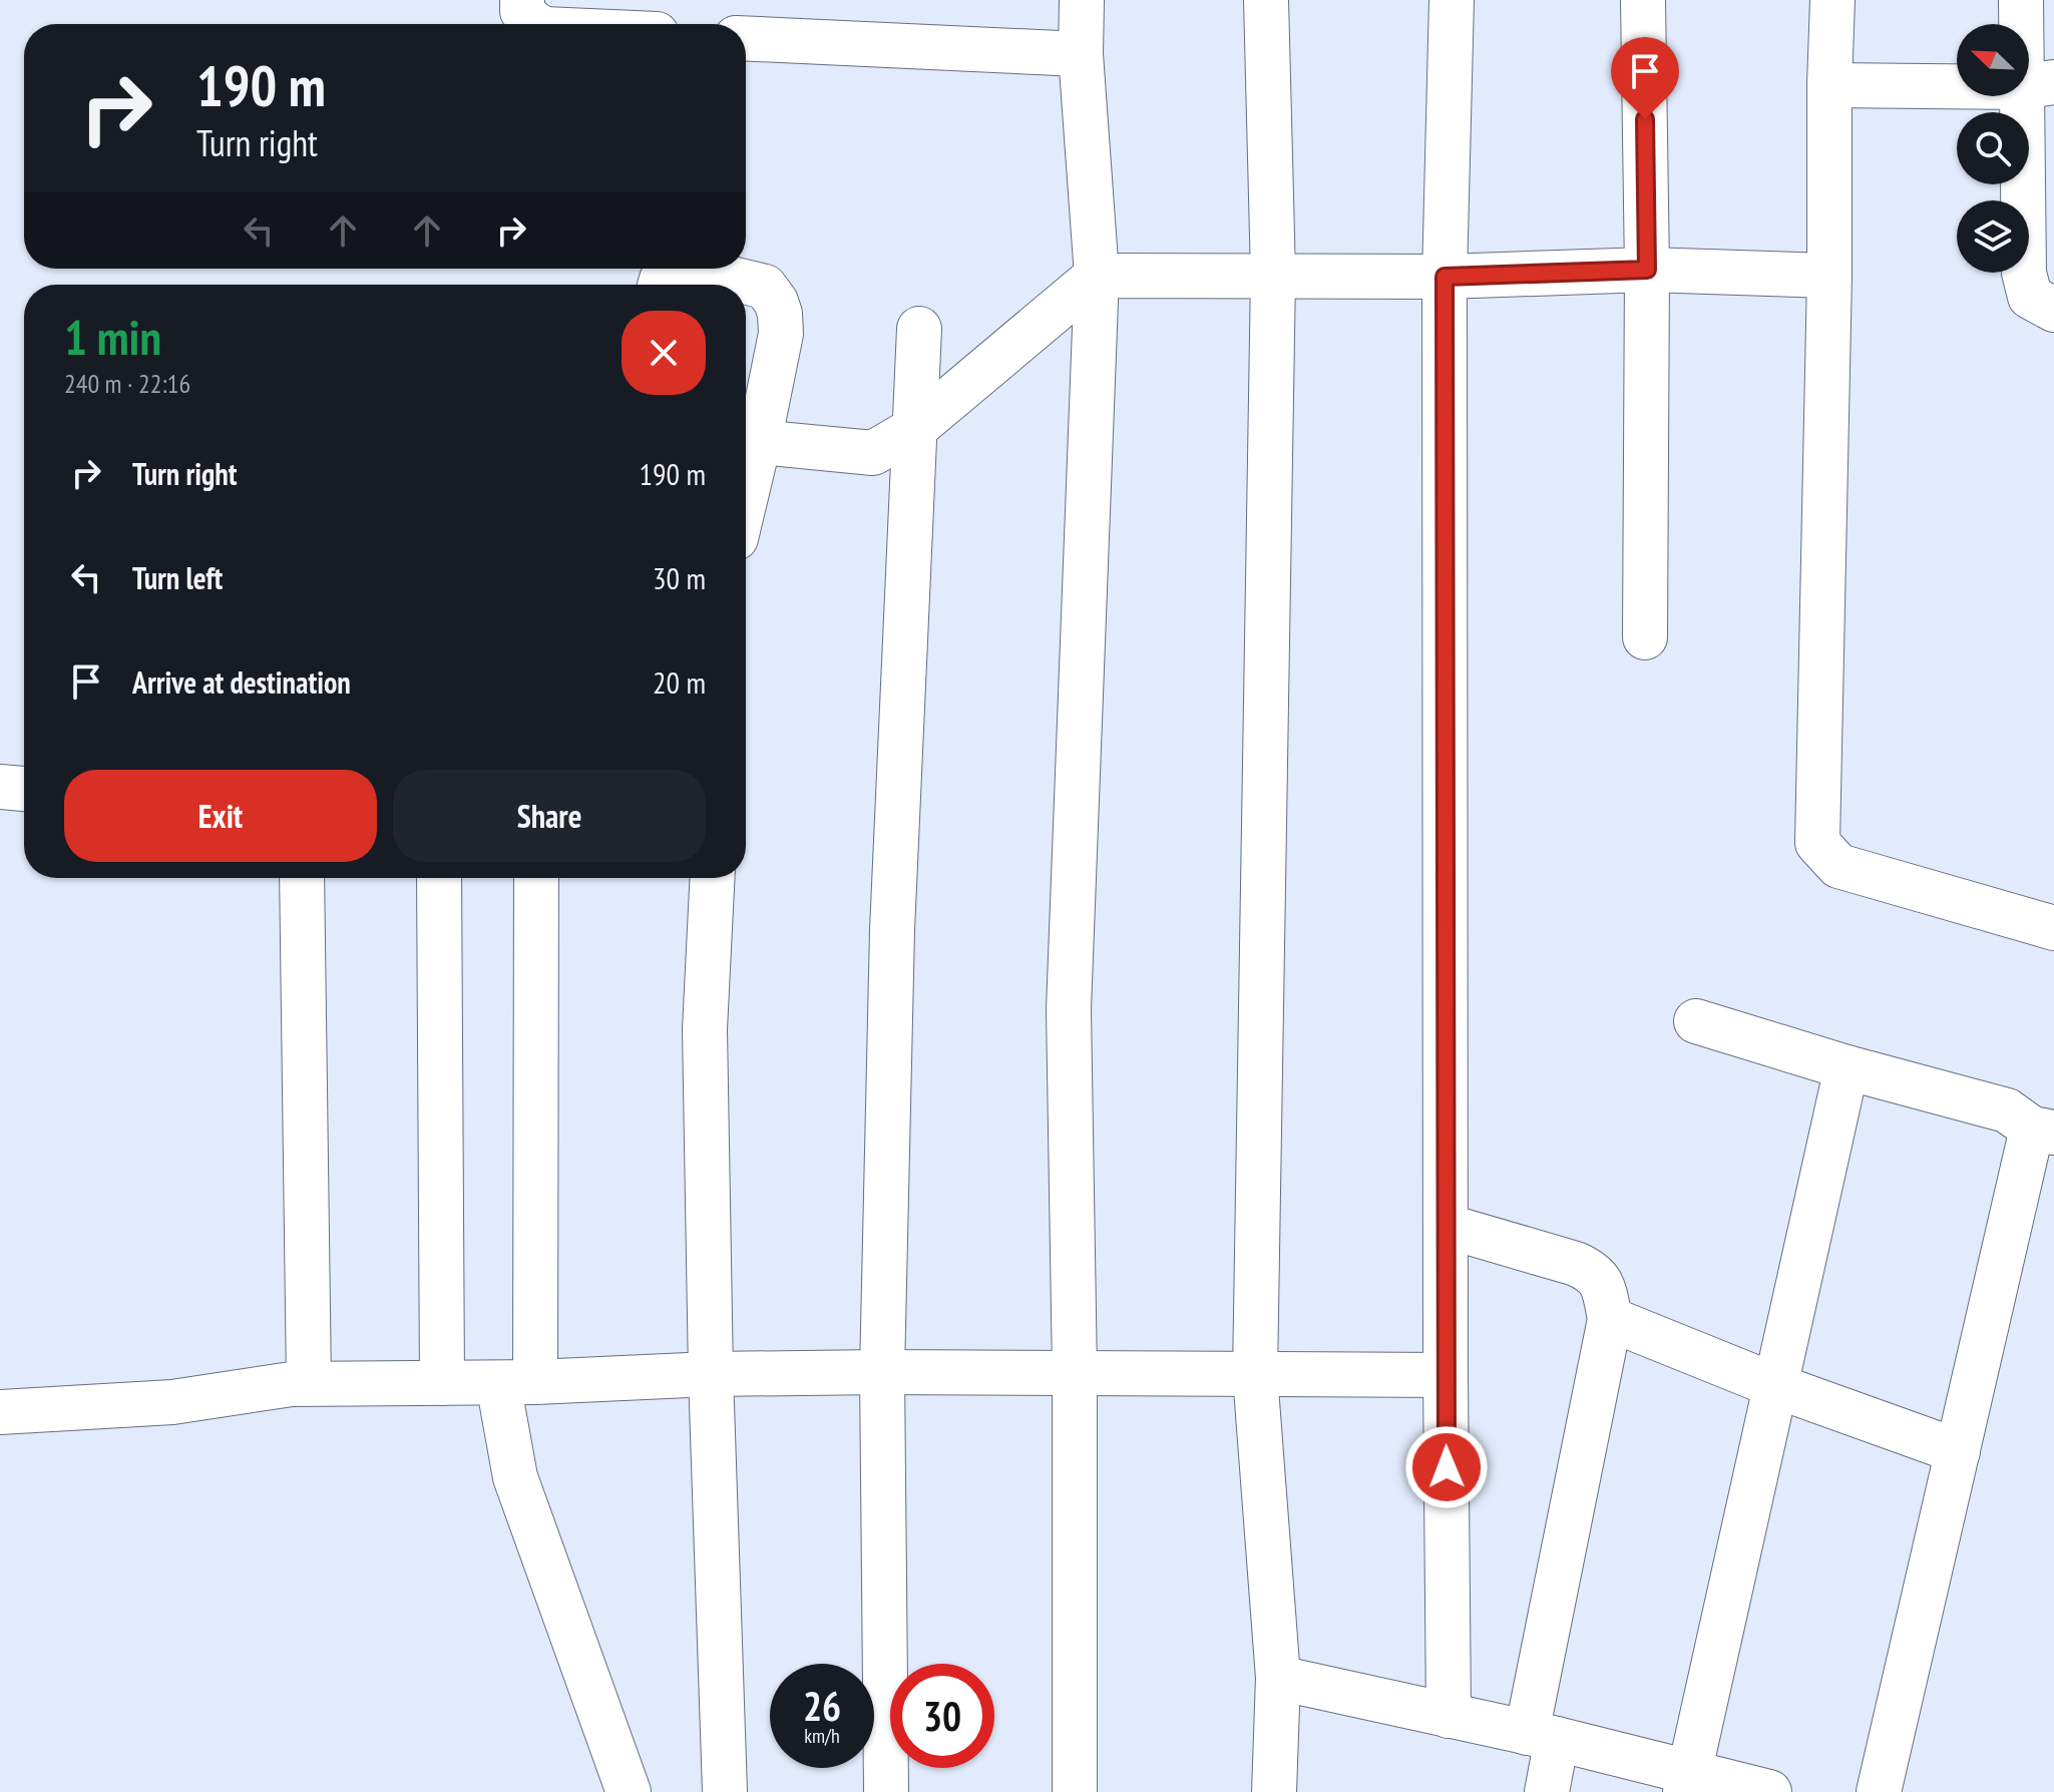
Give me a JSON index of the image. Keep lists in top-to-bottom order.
{
  "north": "top left",
  "page": {
    "turn": ["190 m", "Turn right"],
    "heading": ["1 min", "240 m · 22:16"],
    "list": [
      {
        "name": "Turn right",
        "value": "190 m"
      },
      {
        "name": "Turn left",
        "value": "30 m"
      },
      {
        "name": "Arrive at destination",
        "value": "20 m"
      }
    ],
    "buttons": ["Exit", "Share"],
    "speed": "26 km/h",
    "limit": "30"
  }
}
